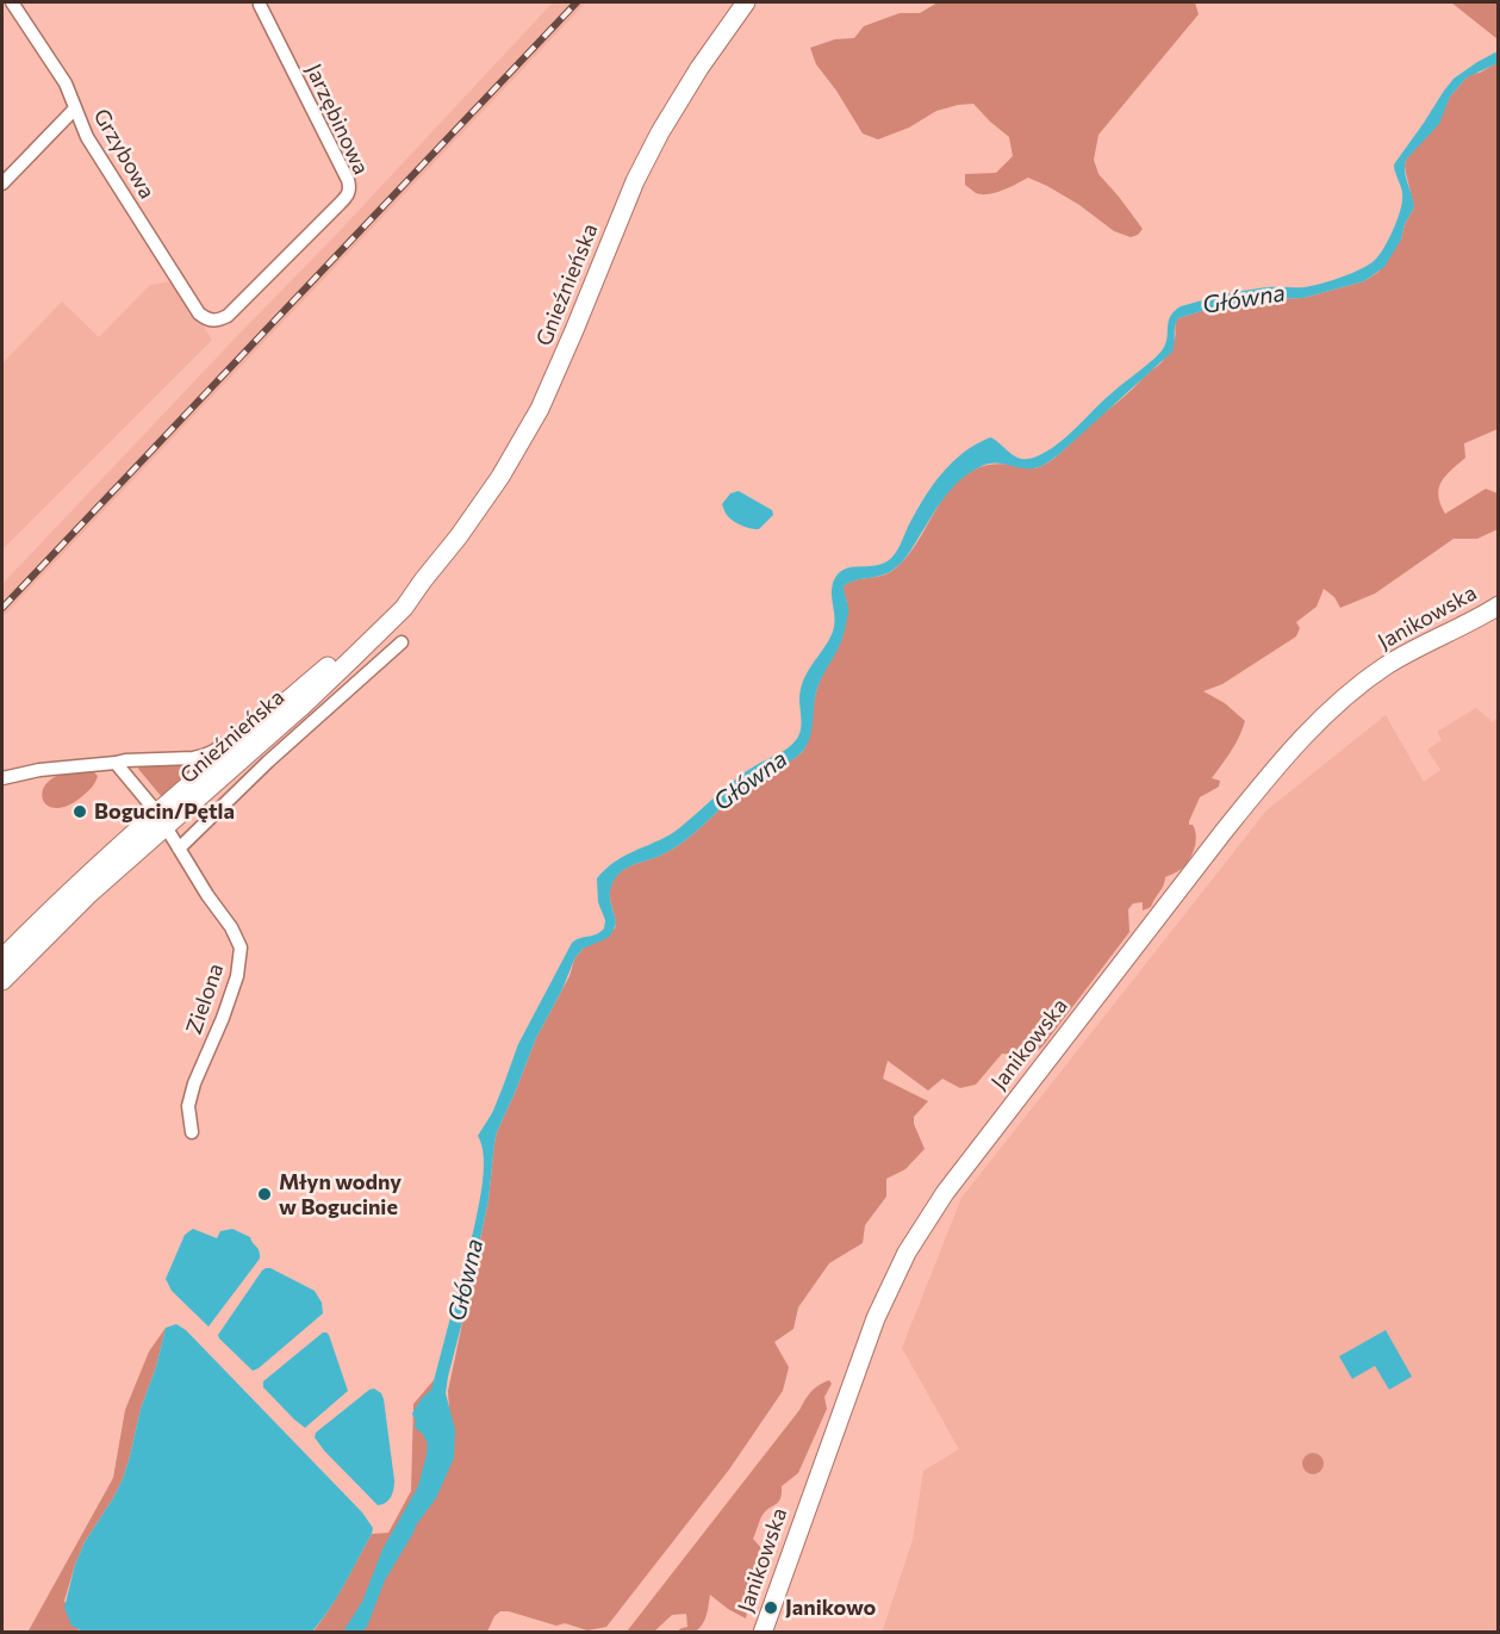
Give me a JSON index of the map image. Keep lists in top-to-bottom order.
{
  "streets": {
    "main road": ["Gnieźnieńska", "Janikowska"],
    "street": ["Jarzębinowa", "Grzybowa", "Zielona"]
  },
  "crossings": [
    ["Jarzębinowa", "Grzybowa"],
    ["Gnieźnieńska", "Zielona"]
  ],
  "water": ["Główna"],
  "places": ["Bogucin/Pętla", "Młyn wodny w Bogucinie", "Janikowo"]
}
